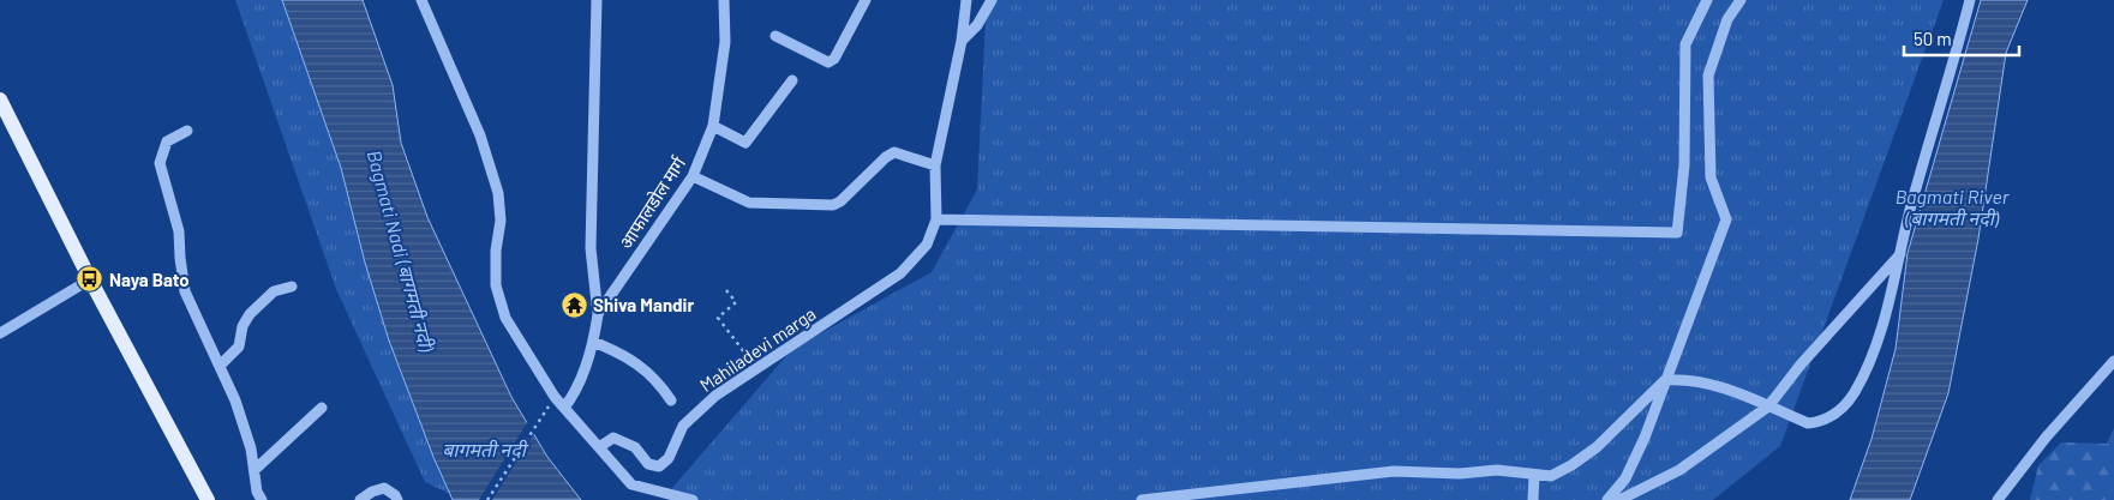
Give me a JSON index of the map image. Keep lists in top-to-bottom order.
{
  "streets": {
    "street": ["आफालडोल मार्ग", "Mahiladevi marga"]
  },
  "water": ["Bagmati River (बागमती नदी)", "Bagmati Nadi (बागमती नदी)", "बागमती नदी"],
  "places": {
    "bus stop": ["Naya Bato"],
    "temple": ["Shiva Mandir"]
  },
  "scale_bar": "50 m"
}
